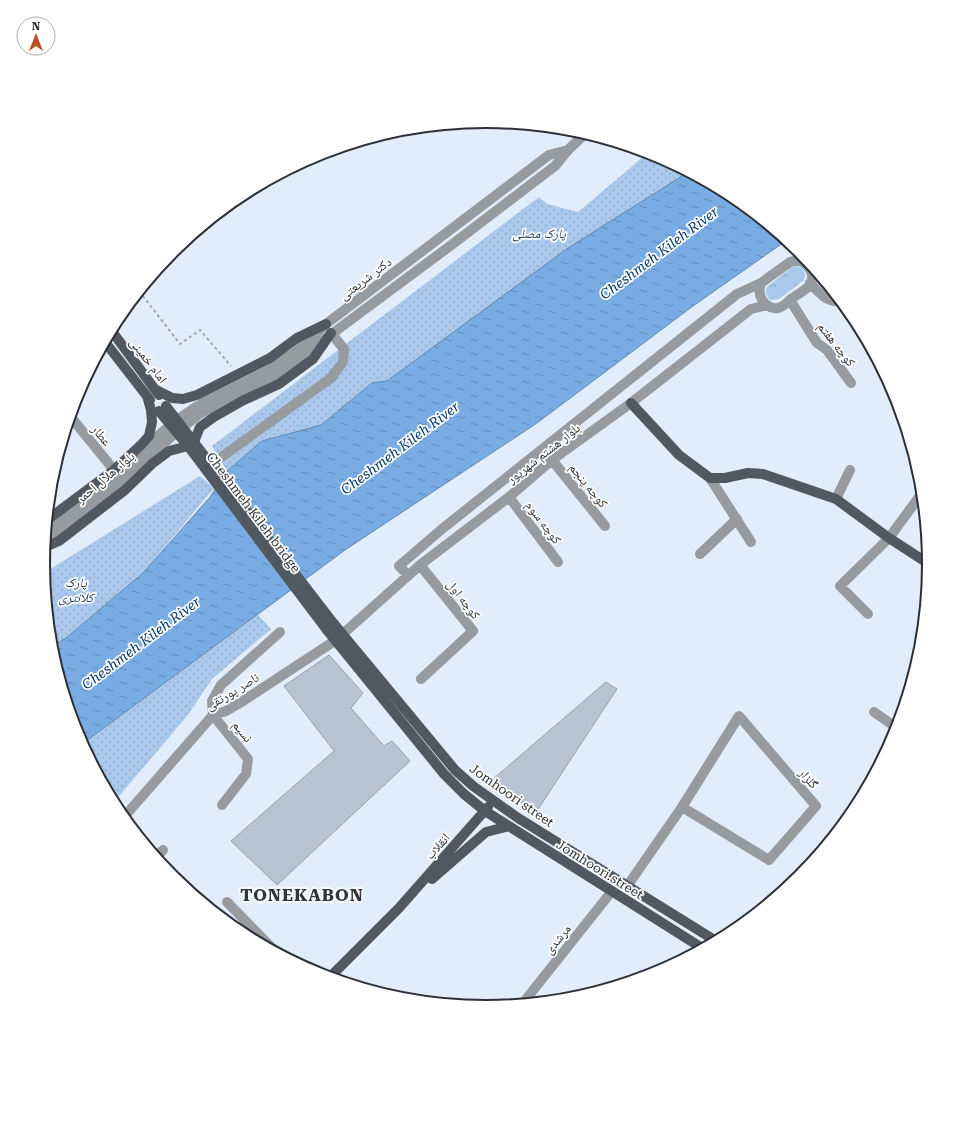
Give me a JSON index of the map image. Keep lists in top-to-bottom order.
{
  "streets": {
    "main road": [
      "امام خمینی",
      "Cheshmeh Kileh bridge",
      "Jomhoori street",
      "انقلاب",
      "Jomhoori.street"
    ],
    "street": [
      "دکتر شریعتی",
      "کوچه هفتم",
      "عطار",
      "بلوار هشتم شهریور",
      "بلوار هلال احمر",
      "کوچه پنجم",
      "کوچه سوم",
      "کوچه اول",
      "ناصر پورتقی",
      "نسیم",
      "گلزار",
      "مرشدی"
    ]
  },
  "crossings": [
    ["دکتر شریعتی", "بلوار هلال احمر"],
    ["کوچه هفتم", "بلوار هشتم شهریور"],
    ["امام خمینی", "Cheshmeh Kileh bridge"],
    ["بلوار هشتم شهریور", "کوچه پنجم"],
    ["بلوار هشتم شهریور", "کوچه سوم"],
    ["بلوار هشتم شهریور", "کوچه اول"],
    ["بلوار هشتم شهریور", "ناصر پورتقی"],
    ["بلوار هشتم شهریور", "Jomhoori street"],
    ["Cheshmeh Kileh bridge", "Jomhoori street"],
    ["ناصر پورتقی", "نسیم"],
    ["ناصر پورتقی", "Jomhoori street"],
    ["گلزار", "Jomhoori street"],
    ["Jomhoori street", "انقلاب"],
    ["Jomhoori street", "Jomhoori.street"],
    ["انقلاب", "Jomhoori.street"],
    ["Jomhoori.street", "مرشدی"]
  ],
  "districts": ["TONEKABON"],
  "water": ["Cheshmeh Kileh River"],
  "parks": ["پارک مصلی", "پارک کلانتری"],
  "north": "top"
}
